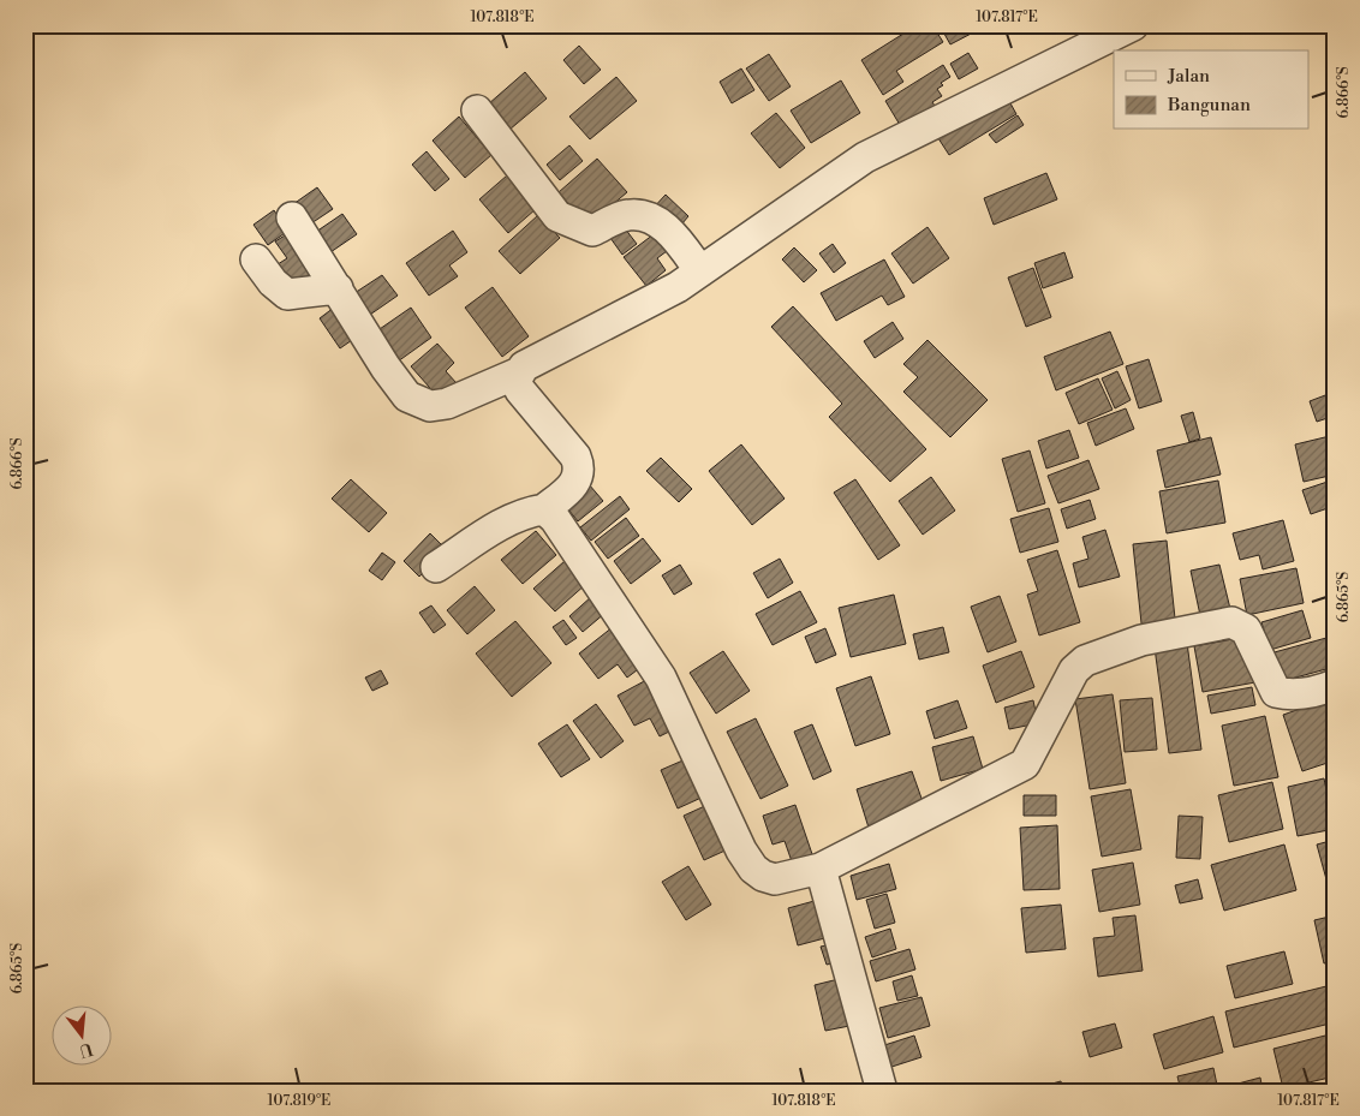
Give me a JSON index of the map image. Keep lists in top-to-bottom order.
{
  "legend": ["Jalan", "Bangunan"],
  "north": "bottom",
  "coordinates": [
    "107.818°E",
    "107.817°E",
    "6.866°S",
    "6.865°S",
    "107.819°E"
  ]
}
